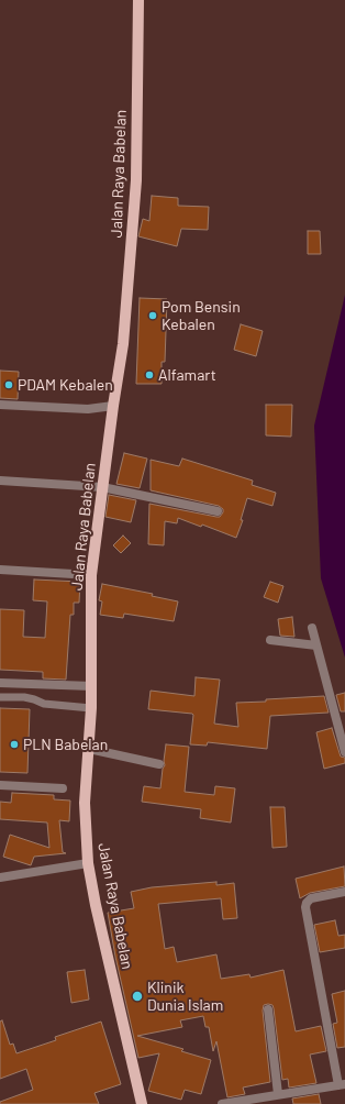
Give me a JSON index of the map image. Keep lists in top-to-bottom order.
{
  "streets": {
    "main road": ["Jalan Raya Babelan"]
  },
  "places": [
    "Pom Bensin Kebalen",
    "Alfamart",
    "PDAM Kebalen",
    "PLN Babelan",
    "Klinik Dunia Islam"
  ]
}
